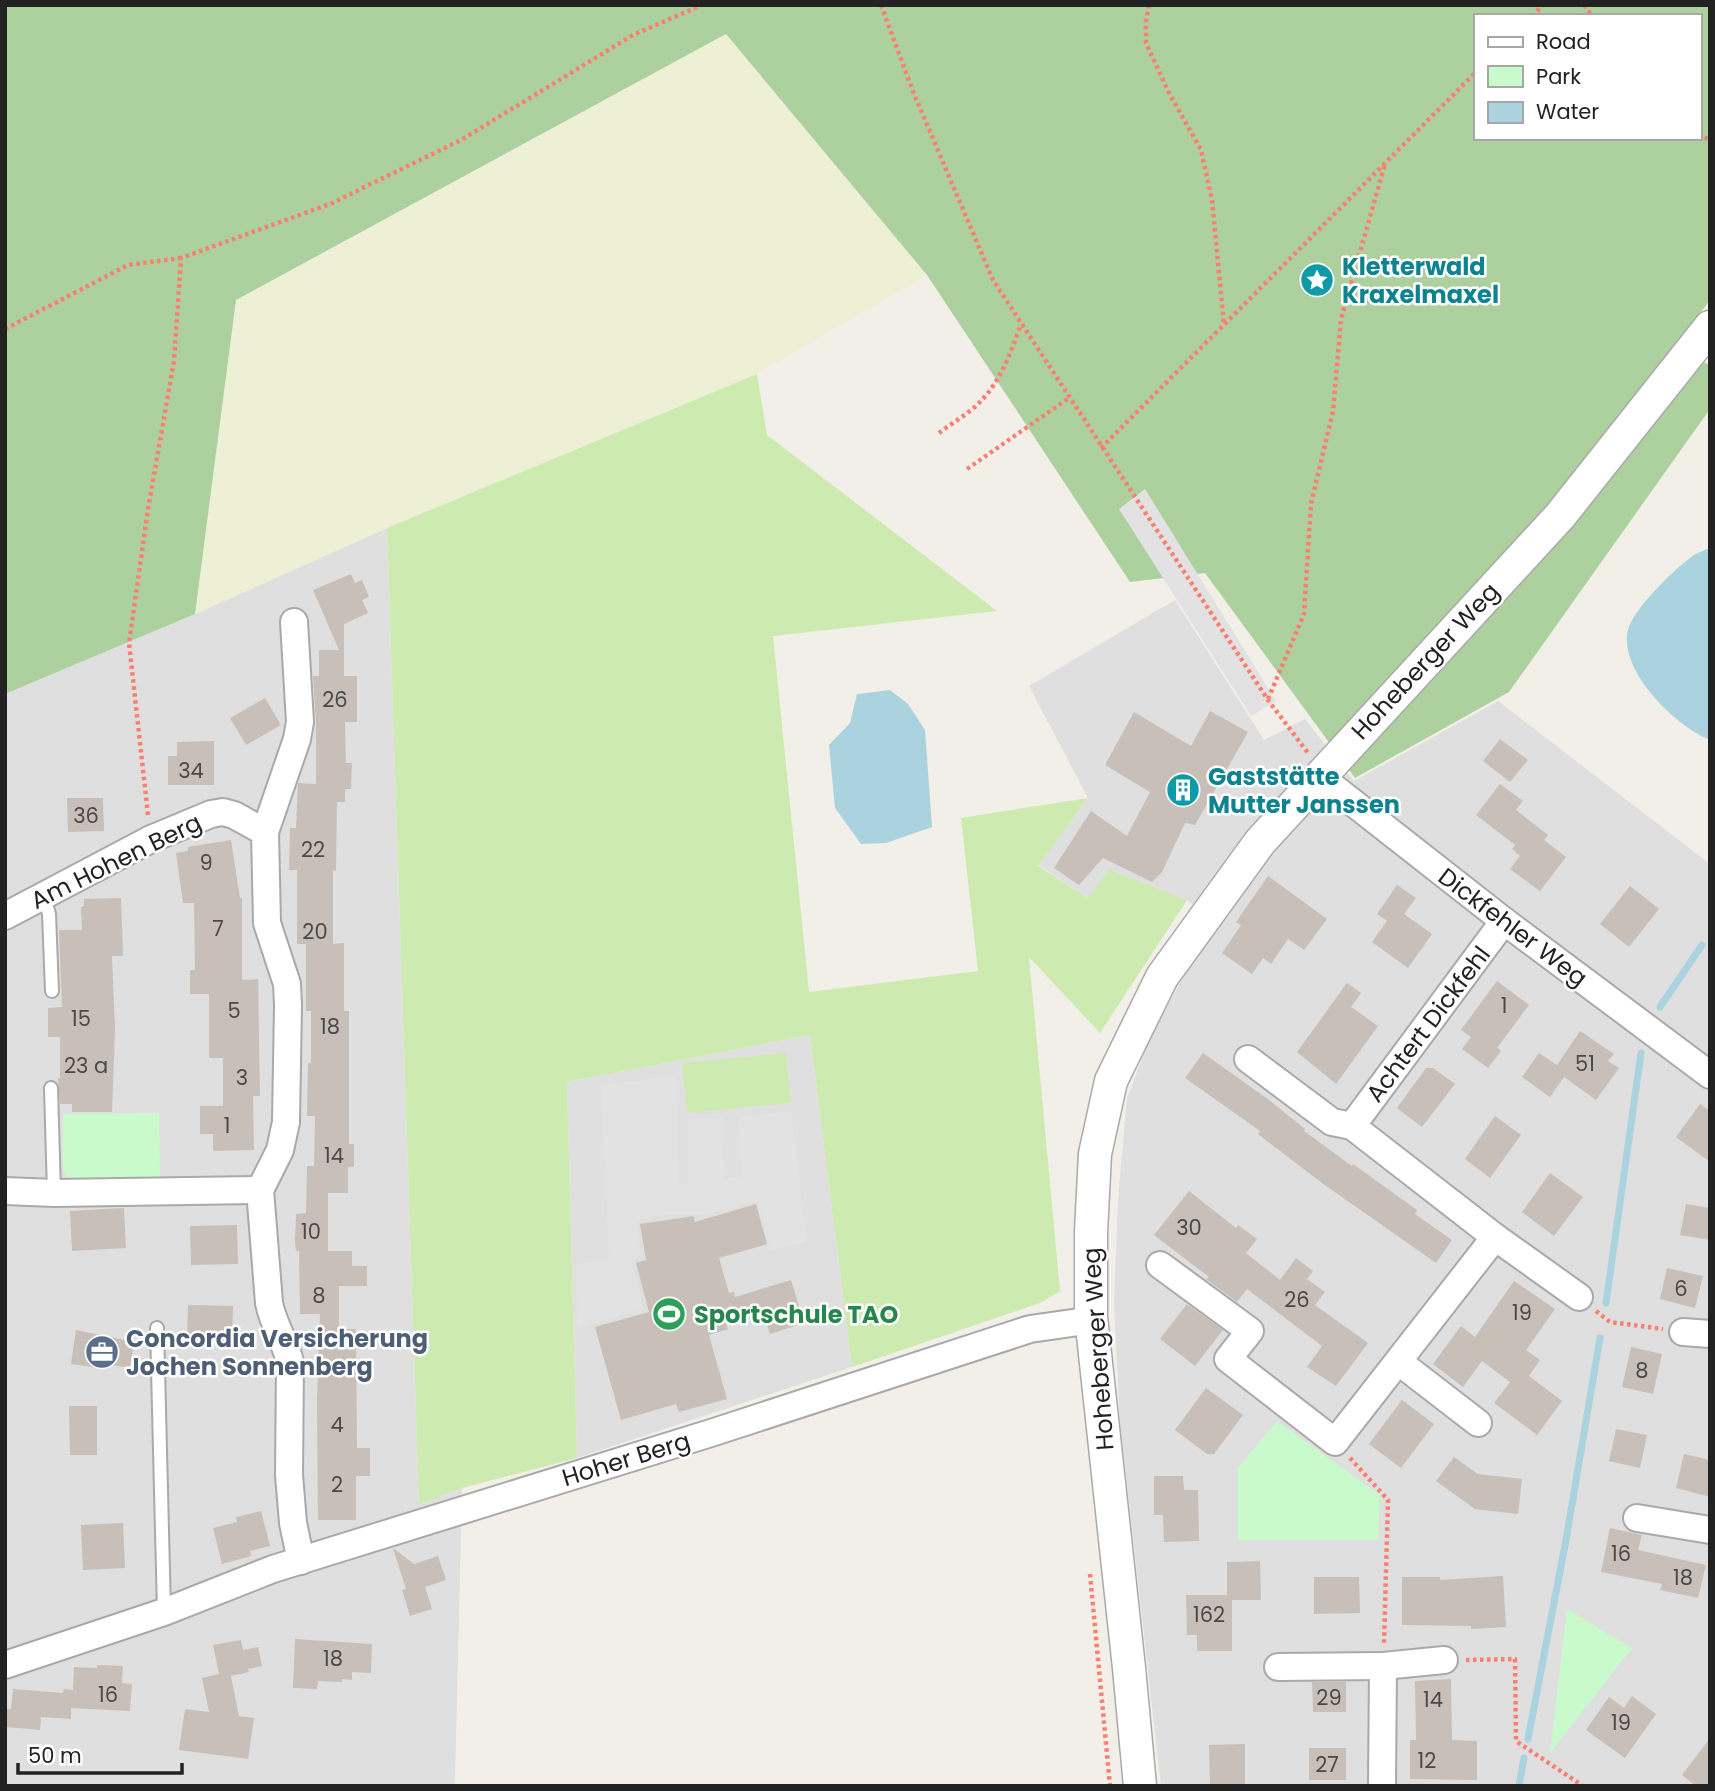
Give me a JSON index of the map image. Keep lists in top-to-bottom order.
{
  "streets": {
    "street": [
      "Hoheberger Weg",
      "Am Hohen Berg",
      "Dickfehler Weg",
      "Achtert Dickfehl",
      "Hoher Berg"
    ]
  },
  "crossings": [
    ["Hoheberger Weg", "Dickfehler Weg"],
    ["Hoheberger Weg", "Hoher Berg"],
    ["Dickfehler Weg", "Achtert Dickfehl"]
  ],
  "places": {
    "place": ["Kletterwald Kraxelmaxel"],
    "building": ["Gaststätte Mutter Janssen"],
    "sports": ["Sportschule TAO"],
    "office": ["Concordia Versicherung Jochen Sonnenberg"]
  },
  "house_numbers": [
    "26",
    "34",
    "36",
    "22",
    "9",
    "7",
    "20",
    "1",
    "5",
    "15",
    "18",
    "51",
    "23 a",
    "3",
    "1",
    "14",
    "30",
    "10",
    "6",
    "8",
    "26",
    "19",
    "8",
    "4",
    "2",
    "16",
    "18",
    "162",
    "18",
    "16",
    "29",
    "14",
    "19",
    "12",
    "27"
  ],
  "legend": ["Road", "Park", "Water"],
  "scale_bar": "50 m"
}
